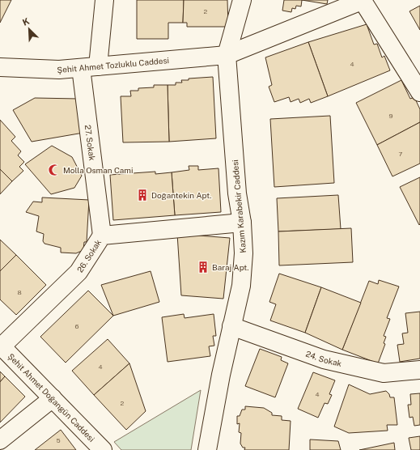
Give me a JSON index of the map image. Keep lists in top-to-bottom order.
{
  "streets": {
    "street": [
      "Şehit Ahmet Tozluklu Caddesi",
      "27. Sokak",
      "Kazım Karabekir Caddesi",
      "26. Sokak",
      "24. Sokak",
      "Şehit Ahmet Doğangün Caddesi"
    ]
  },
  "crossings": [
    ["Şehit Ahmet Tozluklu Caddesi", "27. Sokak"],
    ["Şehit Ahmet Tozluklu Caddesi", "Kazım Karabekir Caddesi"],
    ["27. Sokak", "26. Sokak"],
    ["Kazım Karabekir Caddesi", "26. Sokak"],
    ["Kazım Karabekir Caddesi", "24. Sokak"],
    ["26. Sokak", "Şehit Ahmet Doğangün Caddesi"]
  ],
  "places": {
    "mosque": ["Molla Osman Cami"],
    "building": ["Doğantekin Apt.", "Baraj Apt."]
  },
  "house_numbers": [
    "2",
    "4",
    "9",
    "7",
    "8",
    "6",
    "4",
    "4",
    "2",
    "5"
  ],
  "north": "top left"
}
